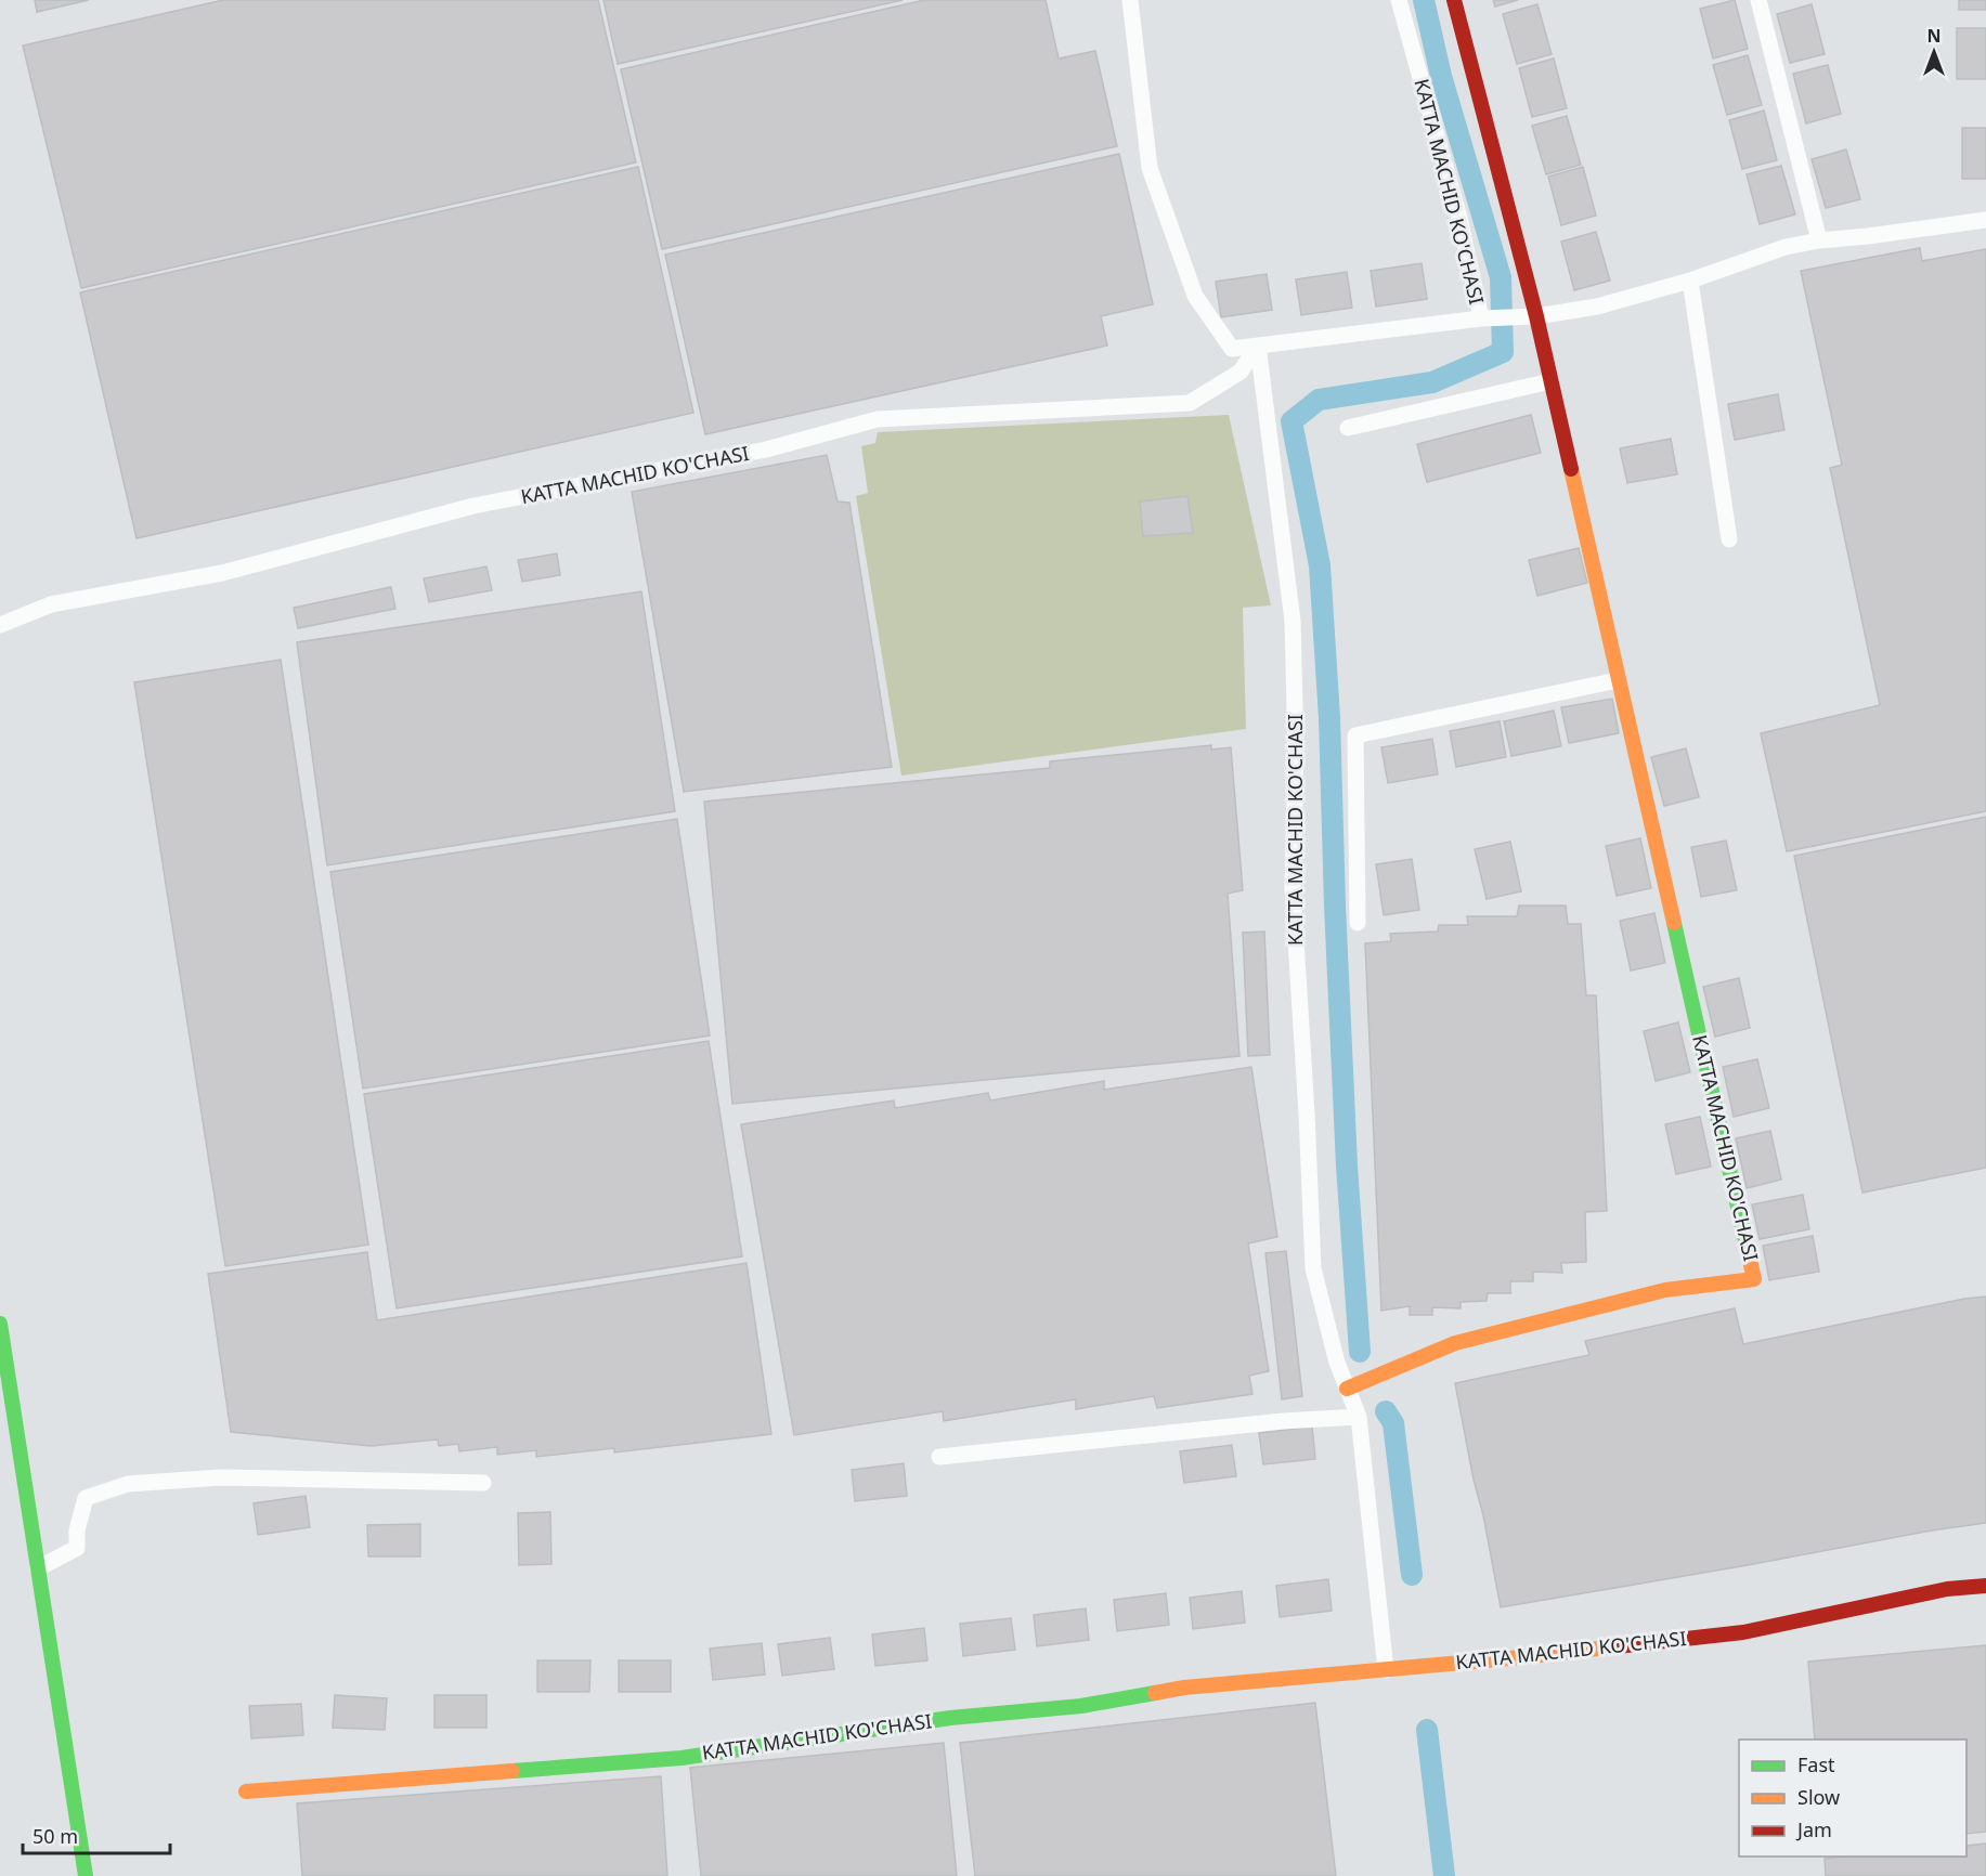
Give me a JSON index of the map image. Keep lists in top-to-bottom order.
{
  "streets": {
    "street": ["KATTA MACHID KO'CHASI"]
  },
  "legend": ["Fast", "Slow", "Jam"],
  "scale_bar": "50 m",
  "north": "top"
}
